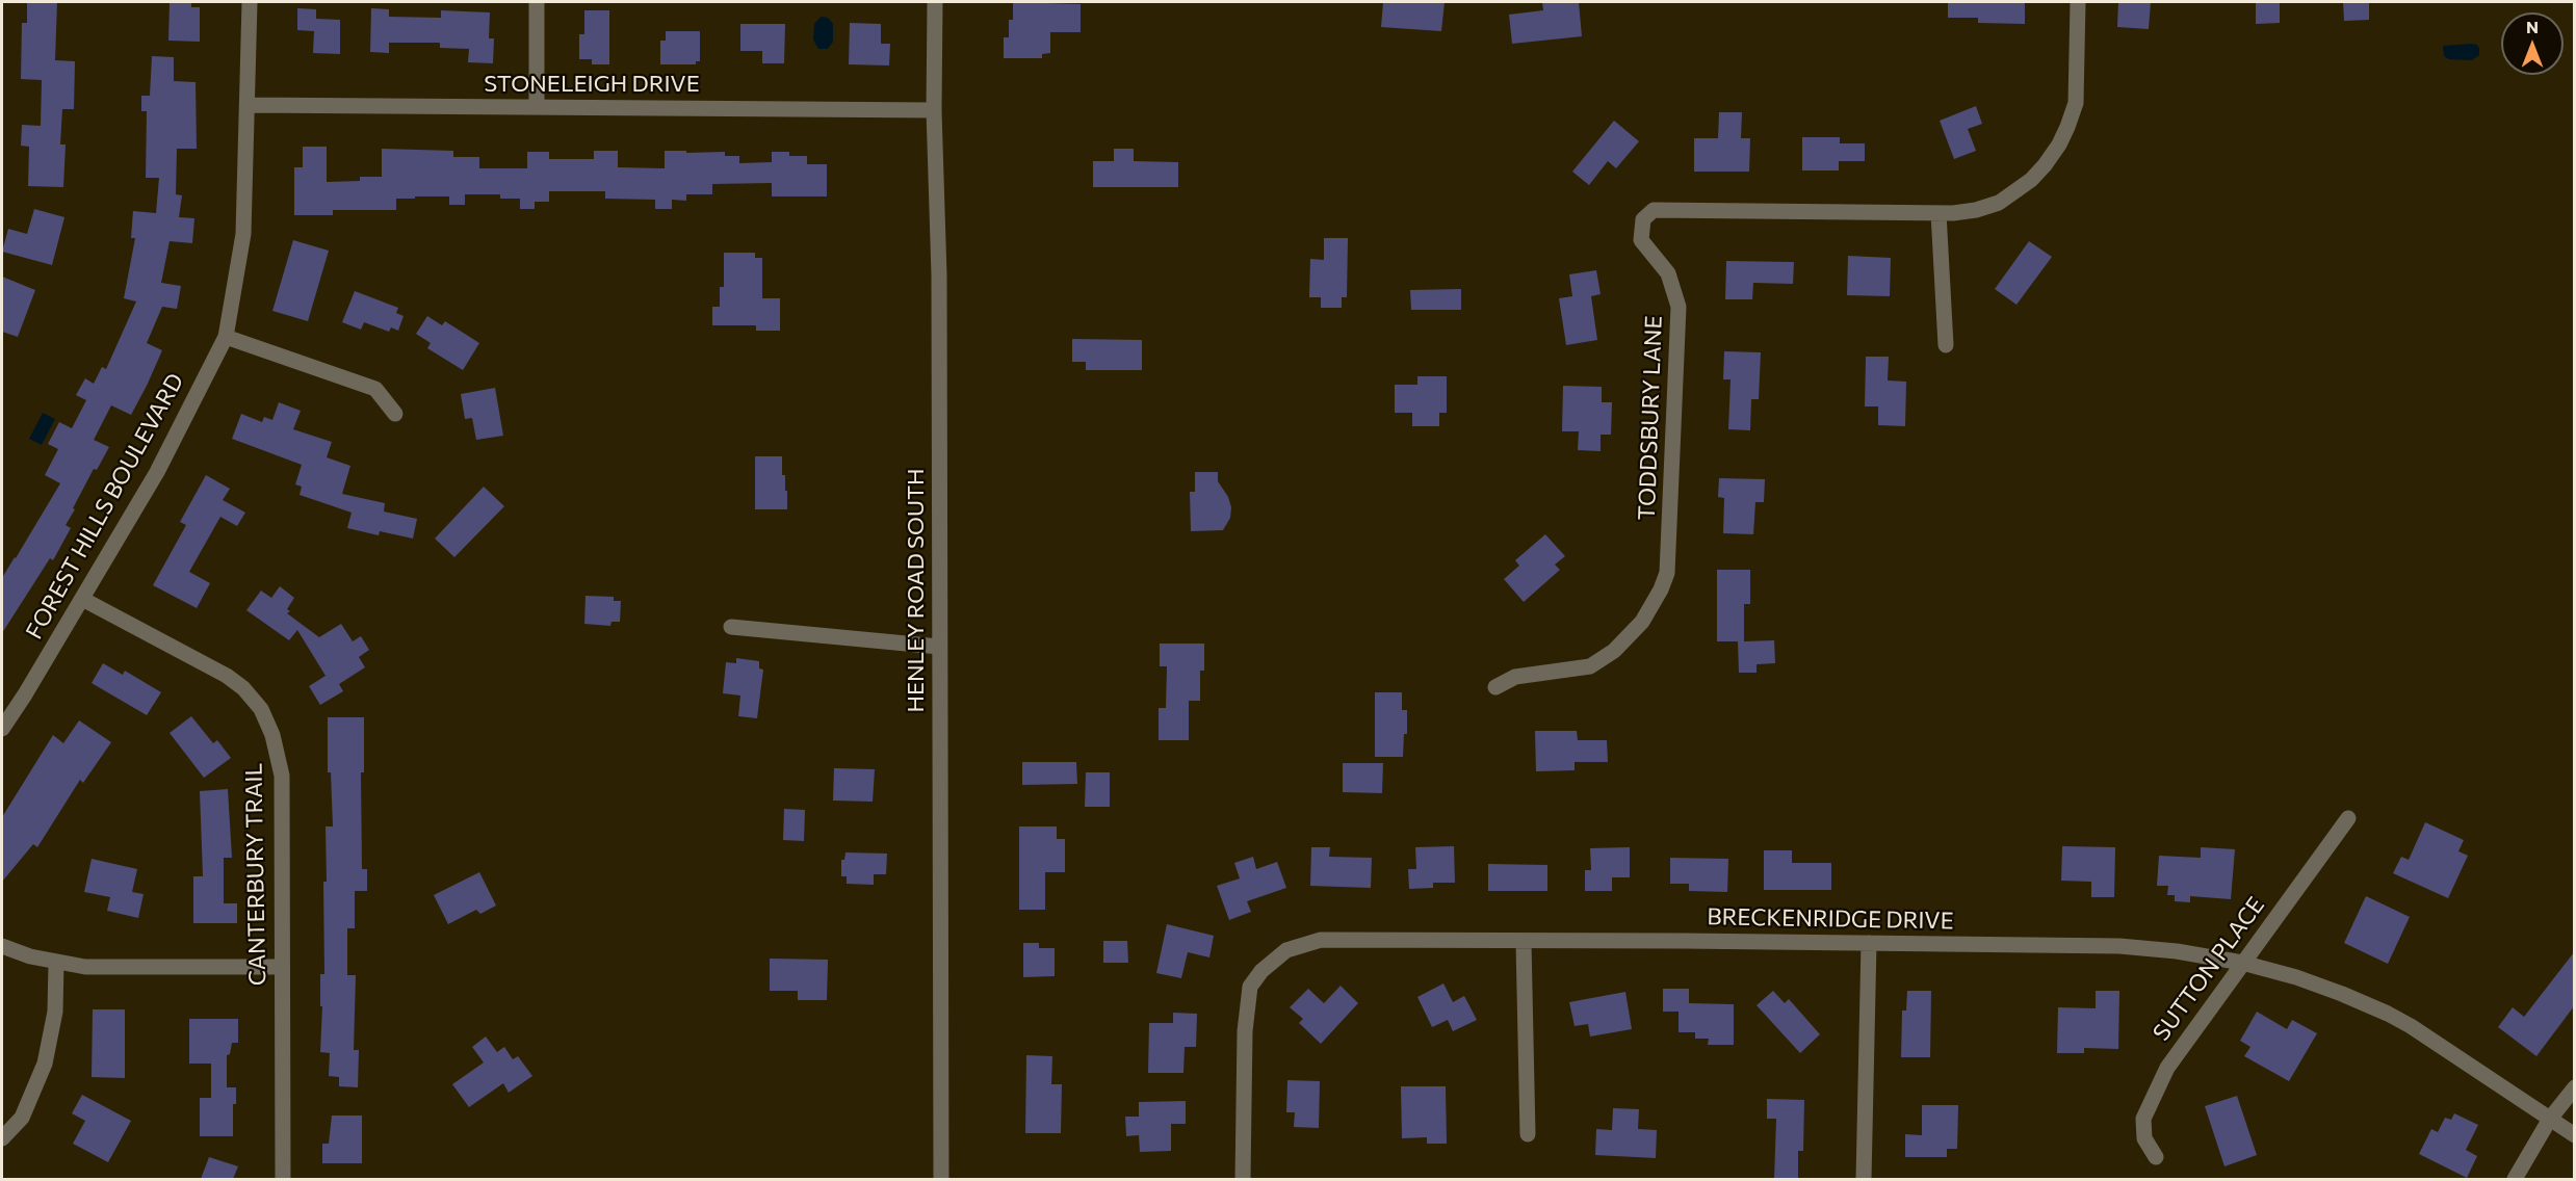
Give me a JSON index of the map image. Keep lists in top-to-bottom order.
{
  "streets": {
    "street": [
      "STONELEIGH DRIVE",
      "TODDSBURY LANE",
      "FOREST HILLS BOULEVARD",
      "HENLEY ROAD SOUTH",
      "CANTERBURY TRAIL",
      "BRECKENRIDGE DRIVE",
      "SUTTON PLACE"
    ]
  },
  "crossings": [
    ["STONELEIGH DRIVE", "FOREST HILLS BOULEVARD"],
    ["STONELEIGH DRIVE", "HENLEY ROAD SOUTH"],
    ["FOREST HILLS BOULEVARD", "CANTERBURY TRAIL"],
    ["BRECKENRIDGE DRIVE", "SUTTON PLACE"]
  ],
  "north": "top"
}
